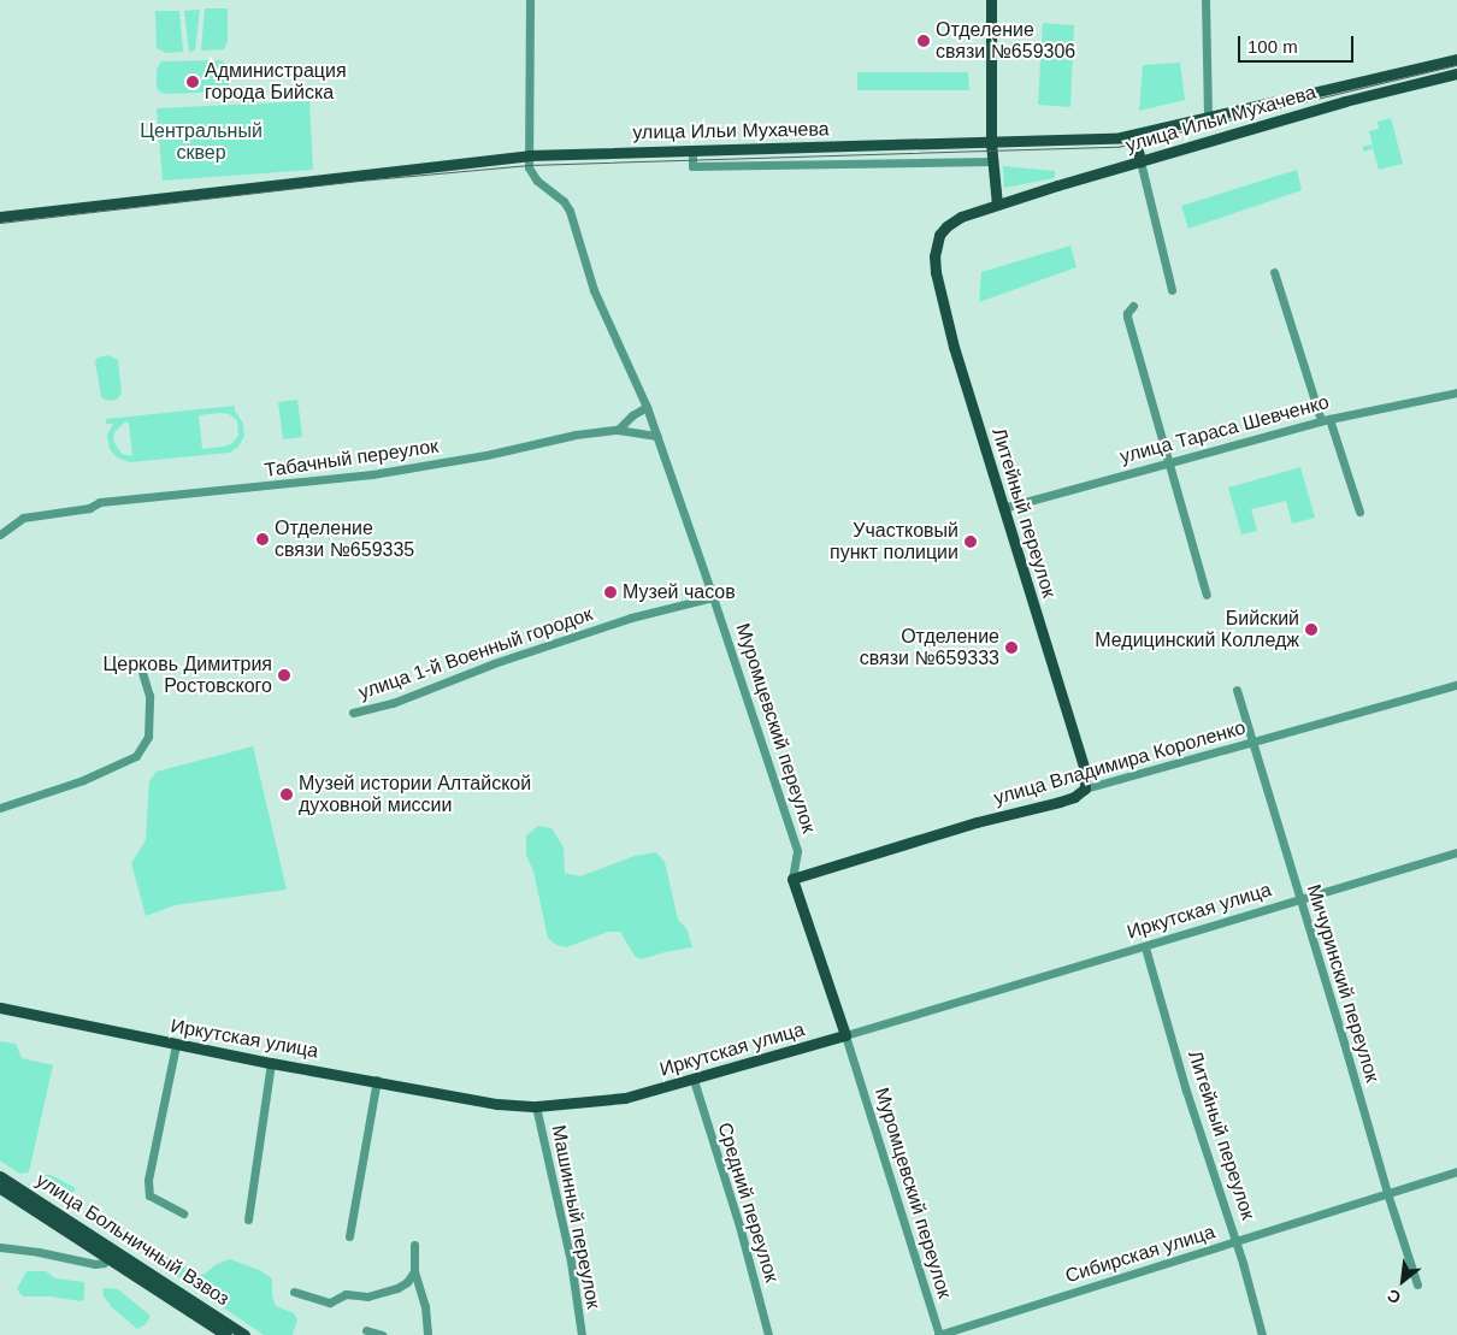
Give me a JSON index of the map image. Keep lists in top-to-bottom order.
{
  "streets": {
    "main road": [
      "улица Ильи Мухачева",
      "Литейный переулок",
      "Муромцевский переулок",
      "улица Владимира Короленко",
      "Иркутская улица",
      "улица Больничный Взвоз"
    ],
    "street": [
      "улица Тараса Шевченко",
      "Табачный переулок",
      "улица 1-й Военный городок",
      "Мичуринский переулок",
      "Средний переулок",
      "Машинный переулок",
      "Сибирская улица"
    ]
  },
  "crossings": [
    ["улица Ильи Мухачева", "Литейный переулок"],
    ["улица Ильи Мухачева", "Муромцевский переулок"],
    ["улица Тараса Шевченко", "Литейный переулок"],
    ["Табачный переулок", "Муромцевский переулок"],
    ["Литейный переулок", "улица Владимира Короленко"],
    ["Литейный переулок", "Иркутская улица"],
    ["Литейный переулок", "Сибирская улица"],
    ["улица 1-й Военный городок", "Муромцевский переулок"],
    ["Муромцевский переулок", "улица Владимира Короленко"],
    ["Муромцевский переулок", "Иркутская улица"],
    ["Муромцевский переулок", "Сибирская улица"],
    ["улица Владимира Короленко", "Мичуринский переулок"],
    ["Иркутская улица", "Мичуринский переулок"],
    ["Иркутская улица", "Средний переулок"],
    ["Иркутская улица", "Машинный переулок"],
    ["Мичуринский переулок", "Сибирская улица"]
  ],
  "parks": ["Центральный сквер"],
  "places": [
    "Отделение связи №659306",
    "Администрация города Бийска",
    "Отделение связи №659335",
    "Участковый пункт полиции",
    "Музей часов",
    "Бийский Медицинский Колледж",
    "Отделение связи №659333",
    "Церковь Димитрия Ростовского",
    "Музей истории Алтайской духовной миссии"
  ],
  "scale_bar": "100 m",
  "north": "bottom left"
}
